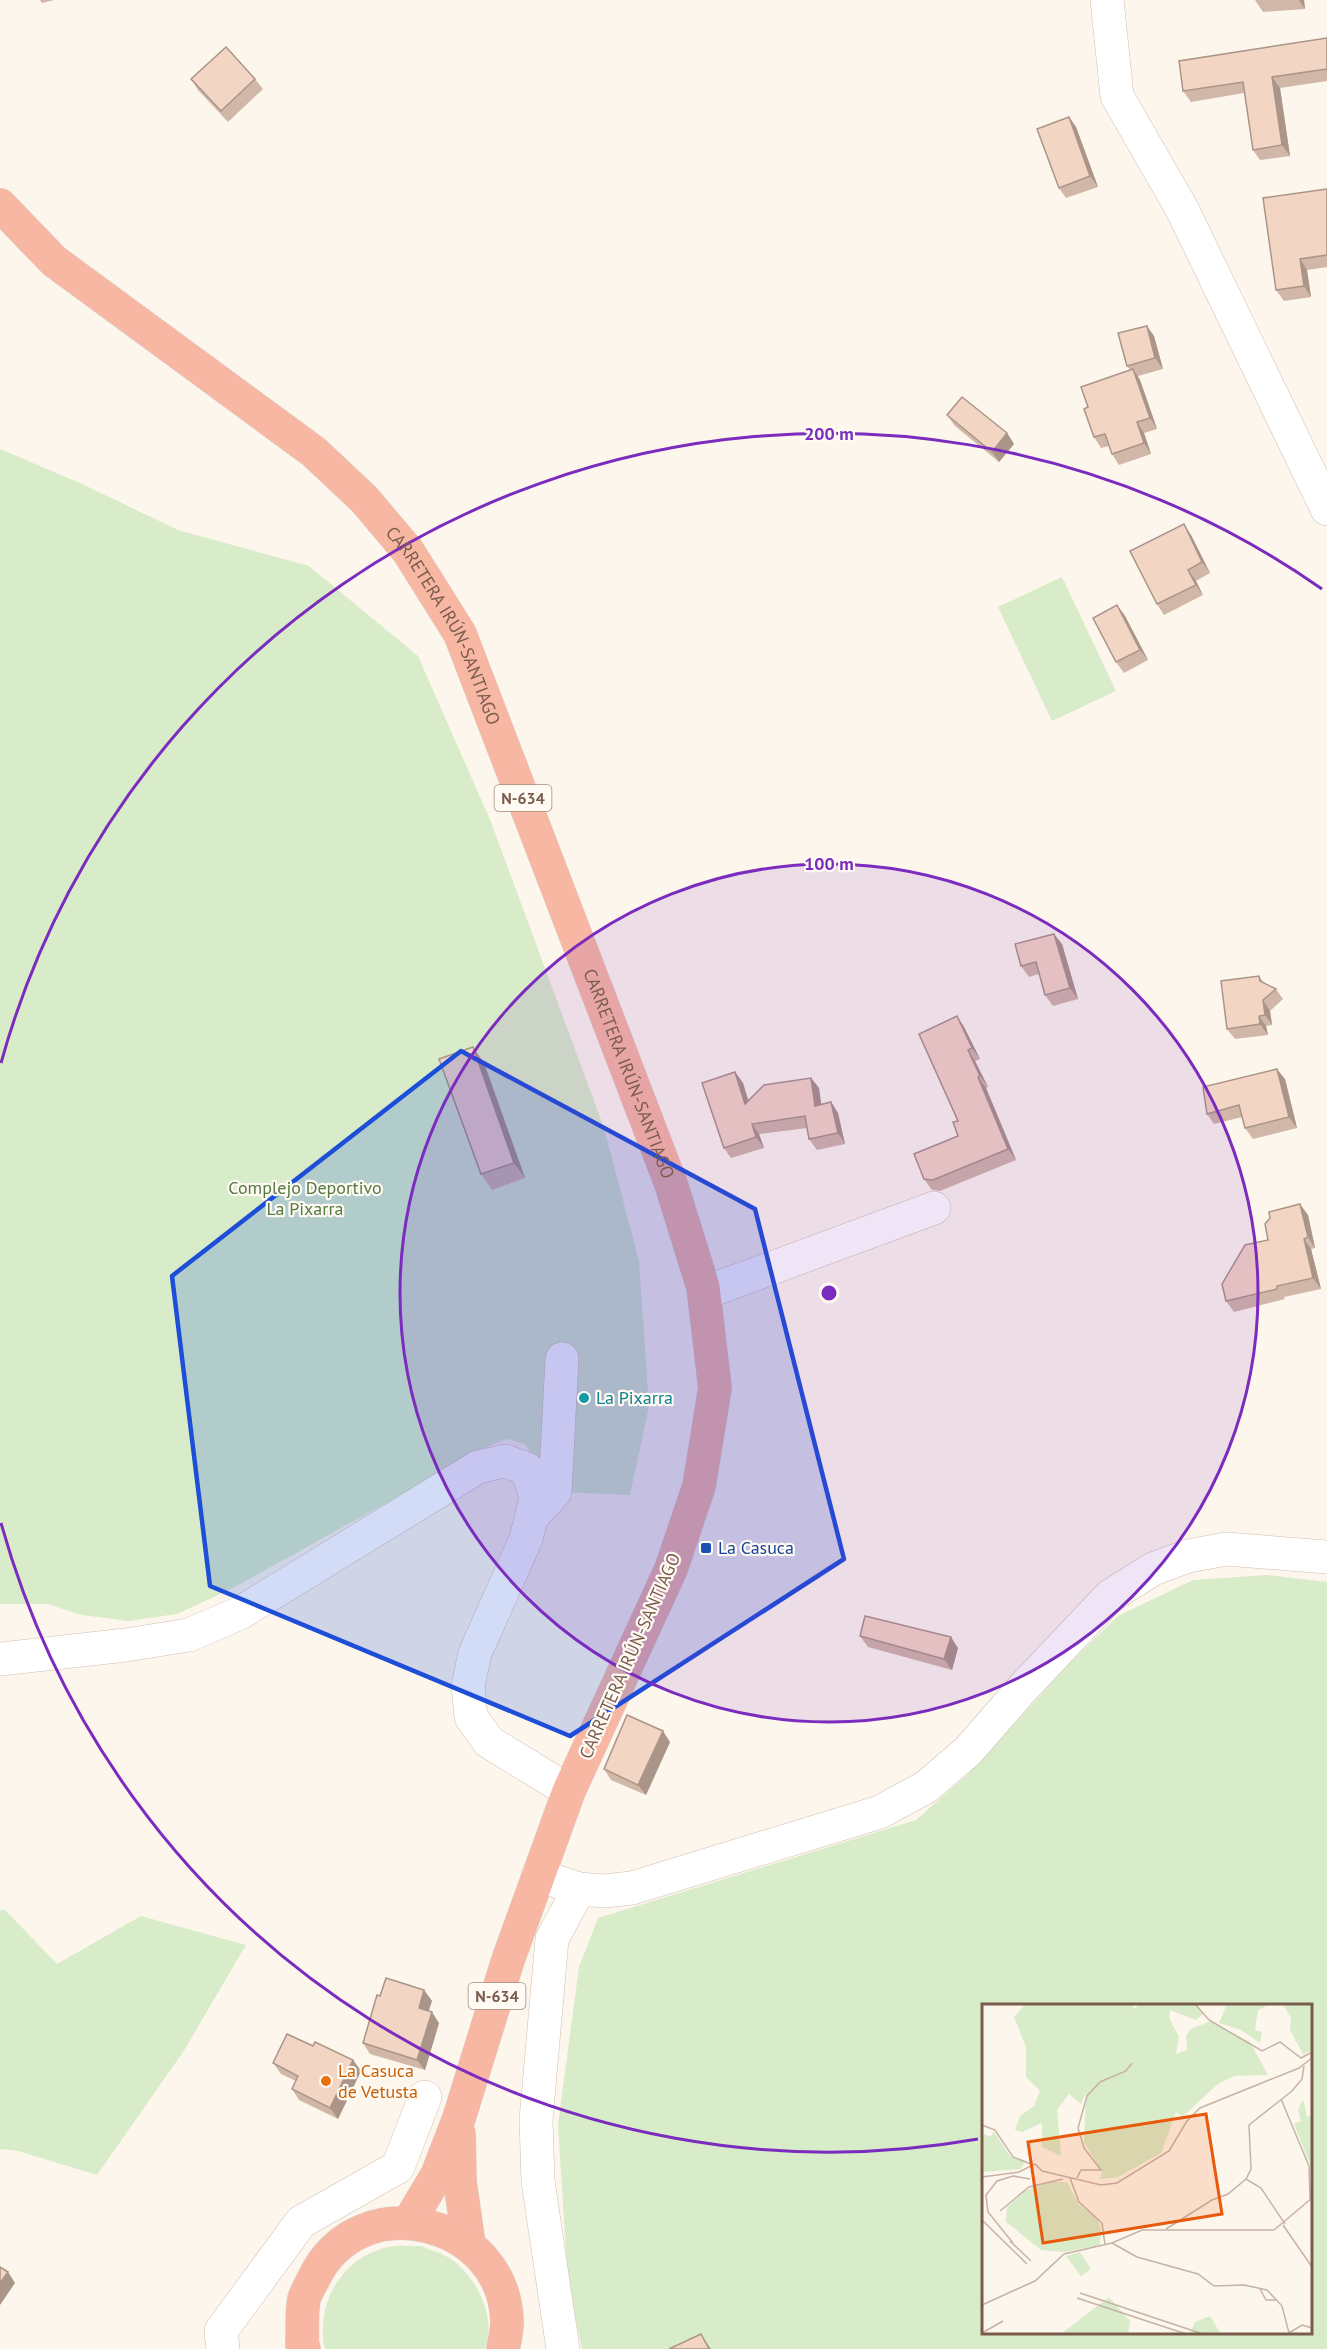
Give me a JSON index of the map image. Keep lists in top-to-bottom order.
{
  "streets": {
    "highway": ["CARRETERA IRÚN-SANTIAGO", "N-634"]
  },
  "parks": ["Complejo Deportivo La Pixarra"],
  "places": {
    "other": ["La Pixarra", "La Casuca de Vetusta"],
    "transit": ["La Casuca"]
  },
  "rings": ["200 m", "100 m"]
}
